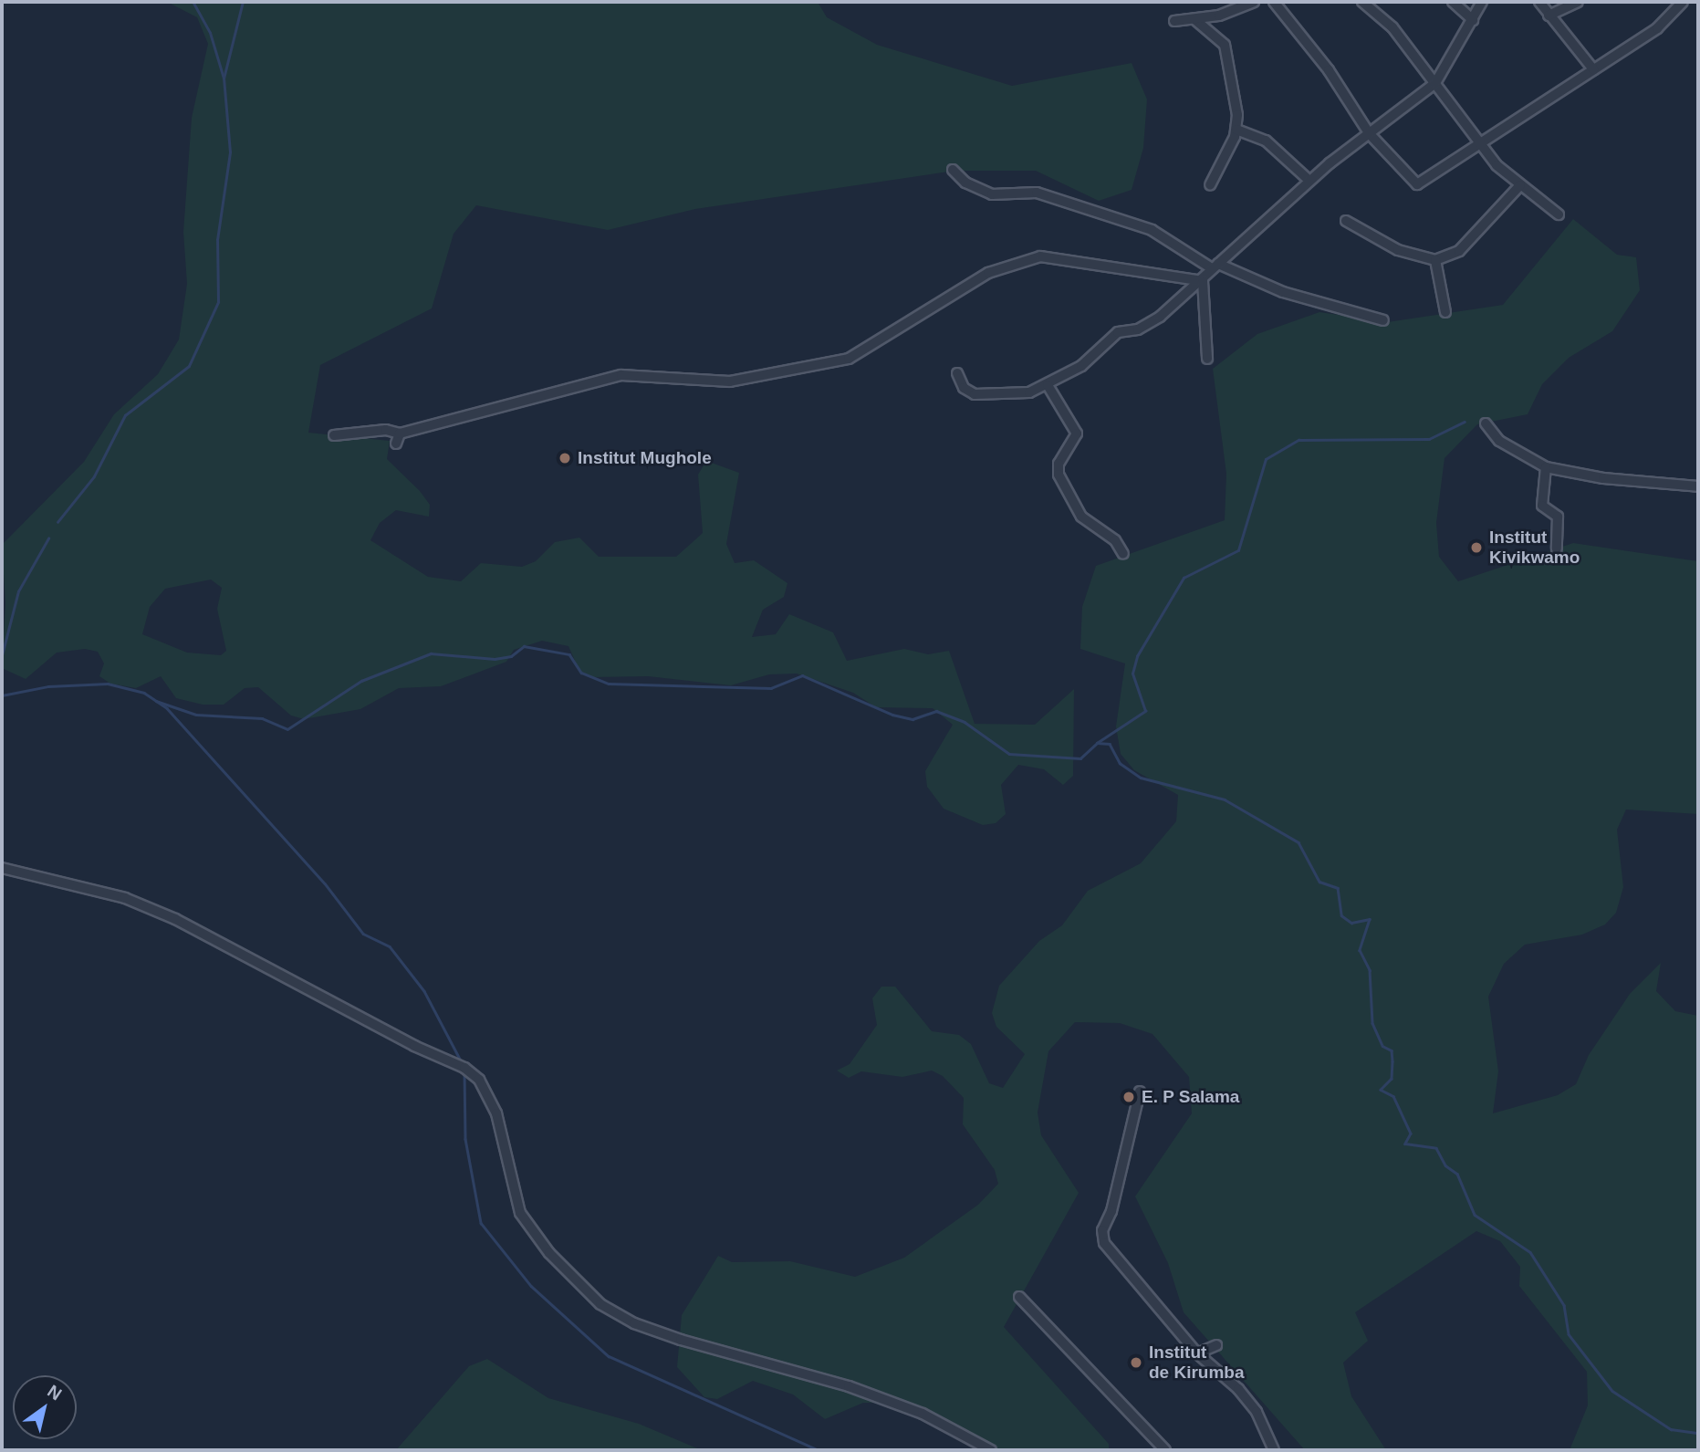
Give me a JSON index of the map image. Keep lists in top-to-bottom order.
{
  "places": [
    "Institut Mughole",
    "Institut Kivikwamo",
    "E. P Salama",
    "Institut de Kirumba"
  ],
  "north": "top right"
}
